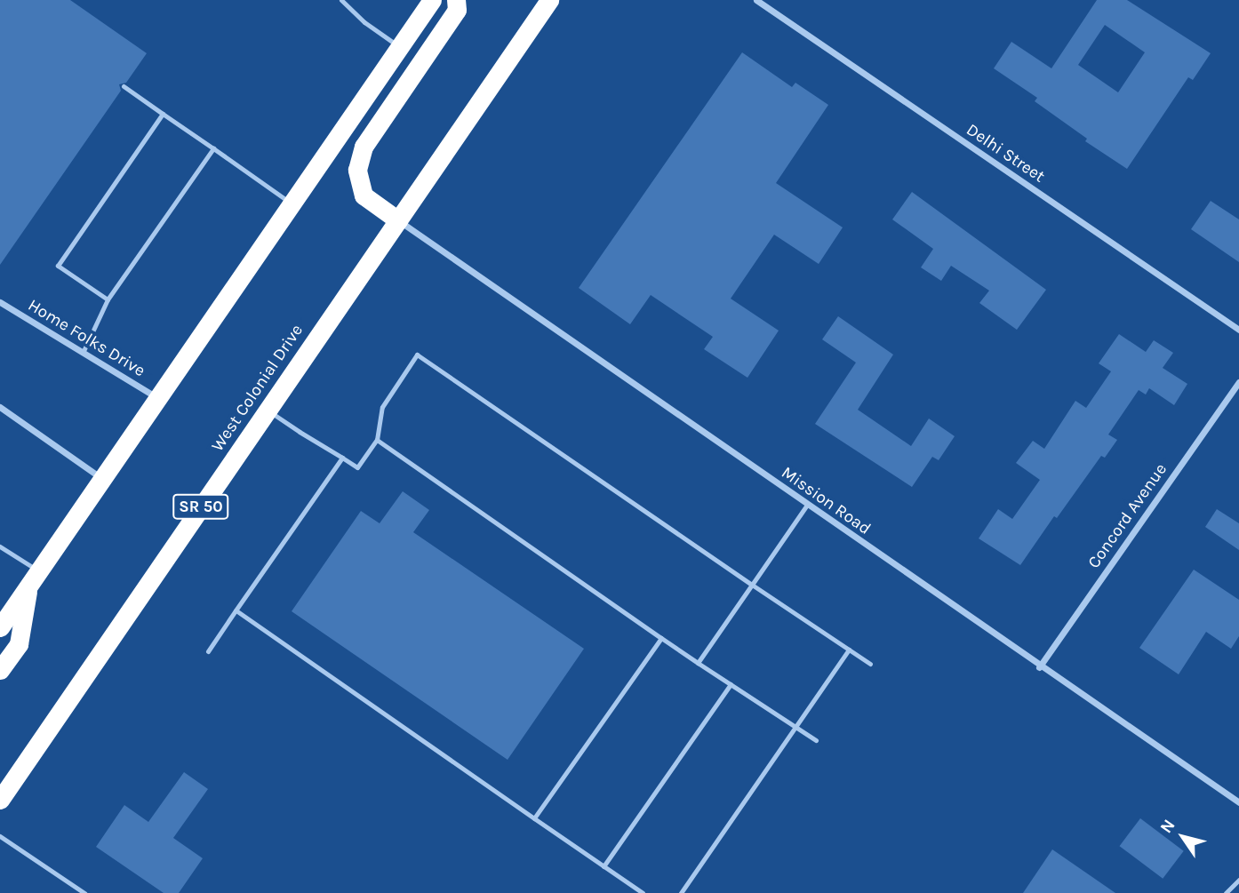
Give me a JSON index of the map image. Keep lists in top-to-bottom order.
{
  "streets": {
    "highway": ["West Colonial Drive", "SR 50"],
    "street": [
      "Delhi Street",
      "Home Folks Drive",
      "Mission Road",
      "Concord Avenue"
    ]
  },
  "crossings": [
    ["West Colonial Drive", "Mission Road"],
    ["Mission Road", "Concord Avenue"]
  ],
  "north": "top left"
}
